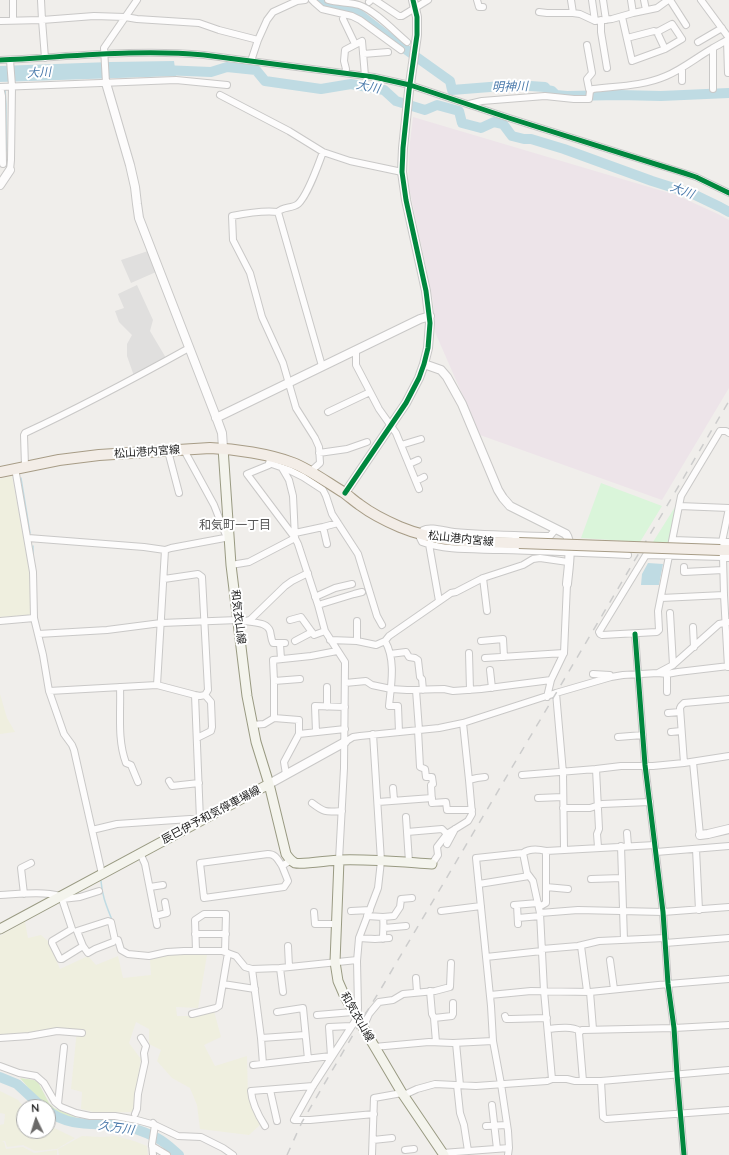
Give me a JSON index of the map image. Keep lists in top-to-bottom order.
{
  "streets": {
    "main road": ["松山港内宮線", "和気衣山線", "辰巳伊予和気停車場線"]
  },
  "crossings": [
    ["松山港内宮線", "和気衣山線"],
    ["和気衣山線", "辰巳伊予和気停車場線"]
  ],
  "districts": ["和気町一丁目"],
  "water": ["大川", "明神川", "久万川"],
  "north": "top"
}
